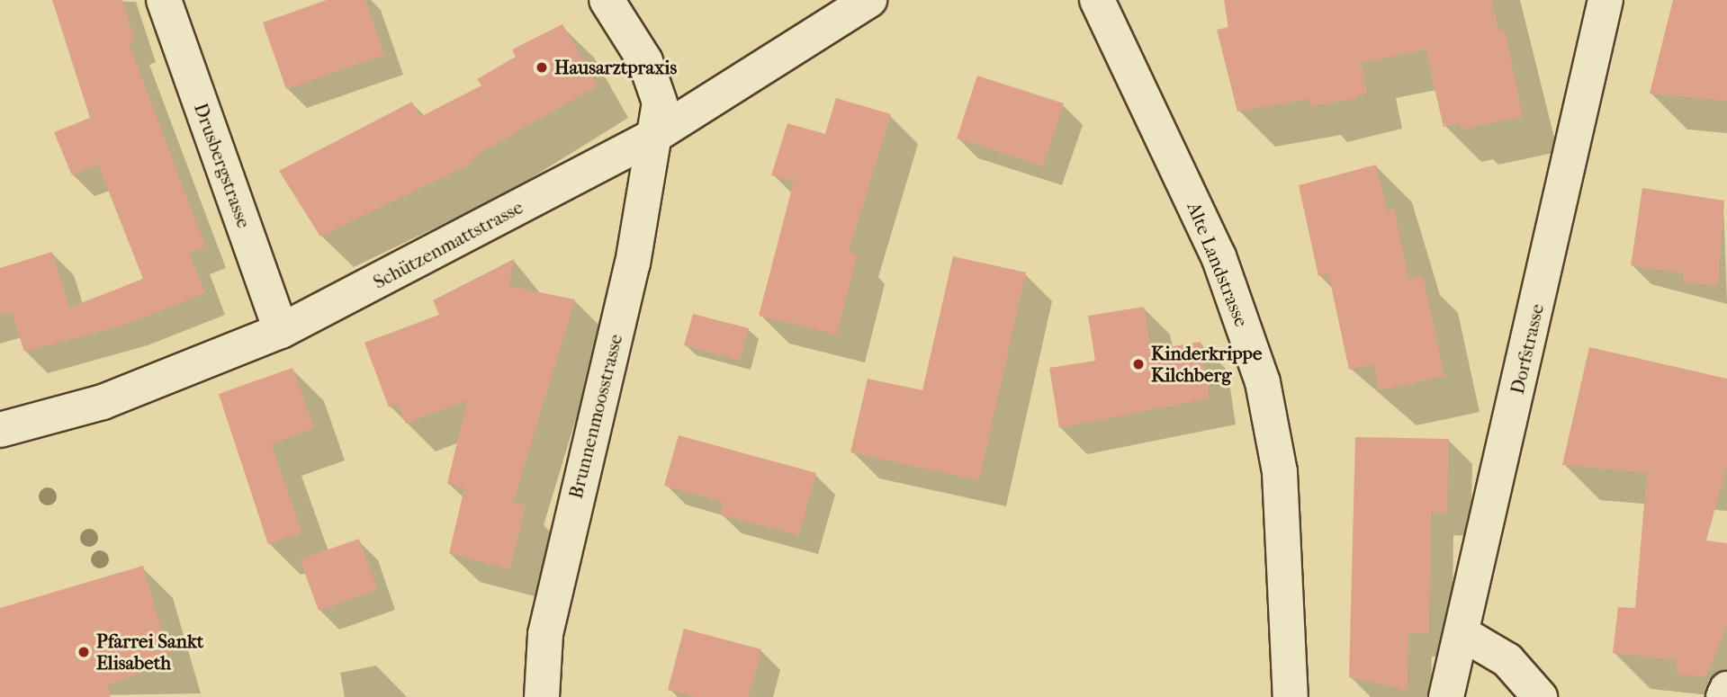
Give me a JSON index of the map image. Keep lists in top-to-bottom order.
{
  "streets": {
    "street": [
      "Drusbergstrasse",
      "Schützenmattstrasse",
      "Alte Landstrasse",
      "Dorfstrasse",
      "Brunnenmoosstrasse"
    ]
  },
  "crossings": [
    ["Drusbergstrasse", "Schützenmattstrasse"],
    ["Schützenmattstrasse", "Brunnenmoosstrasse"]
  ],
  "places": ["Hausarztpraxis", "Kinderkrippe Kilchberg", "Pfarrei Sankt Elisabeth"]
}
